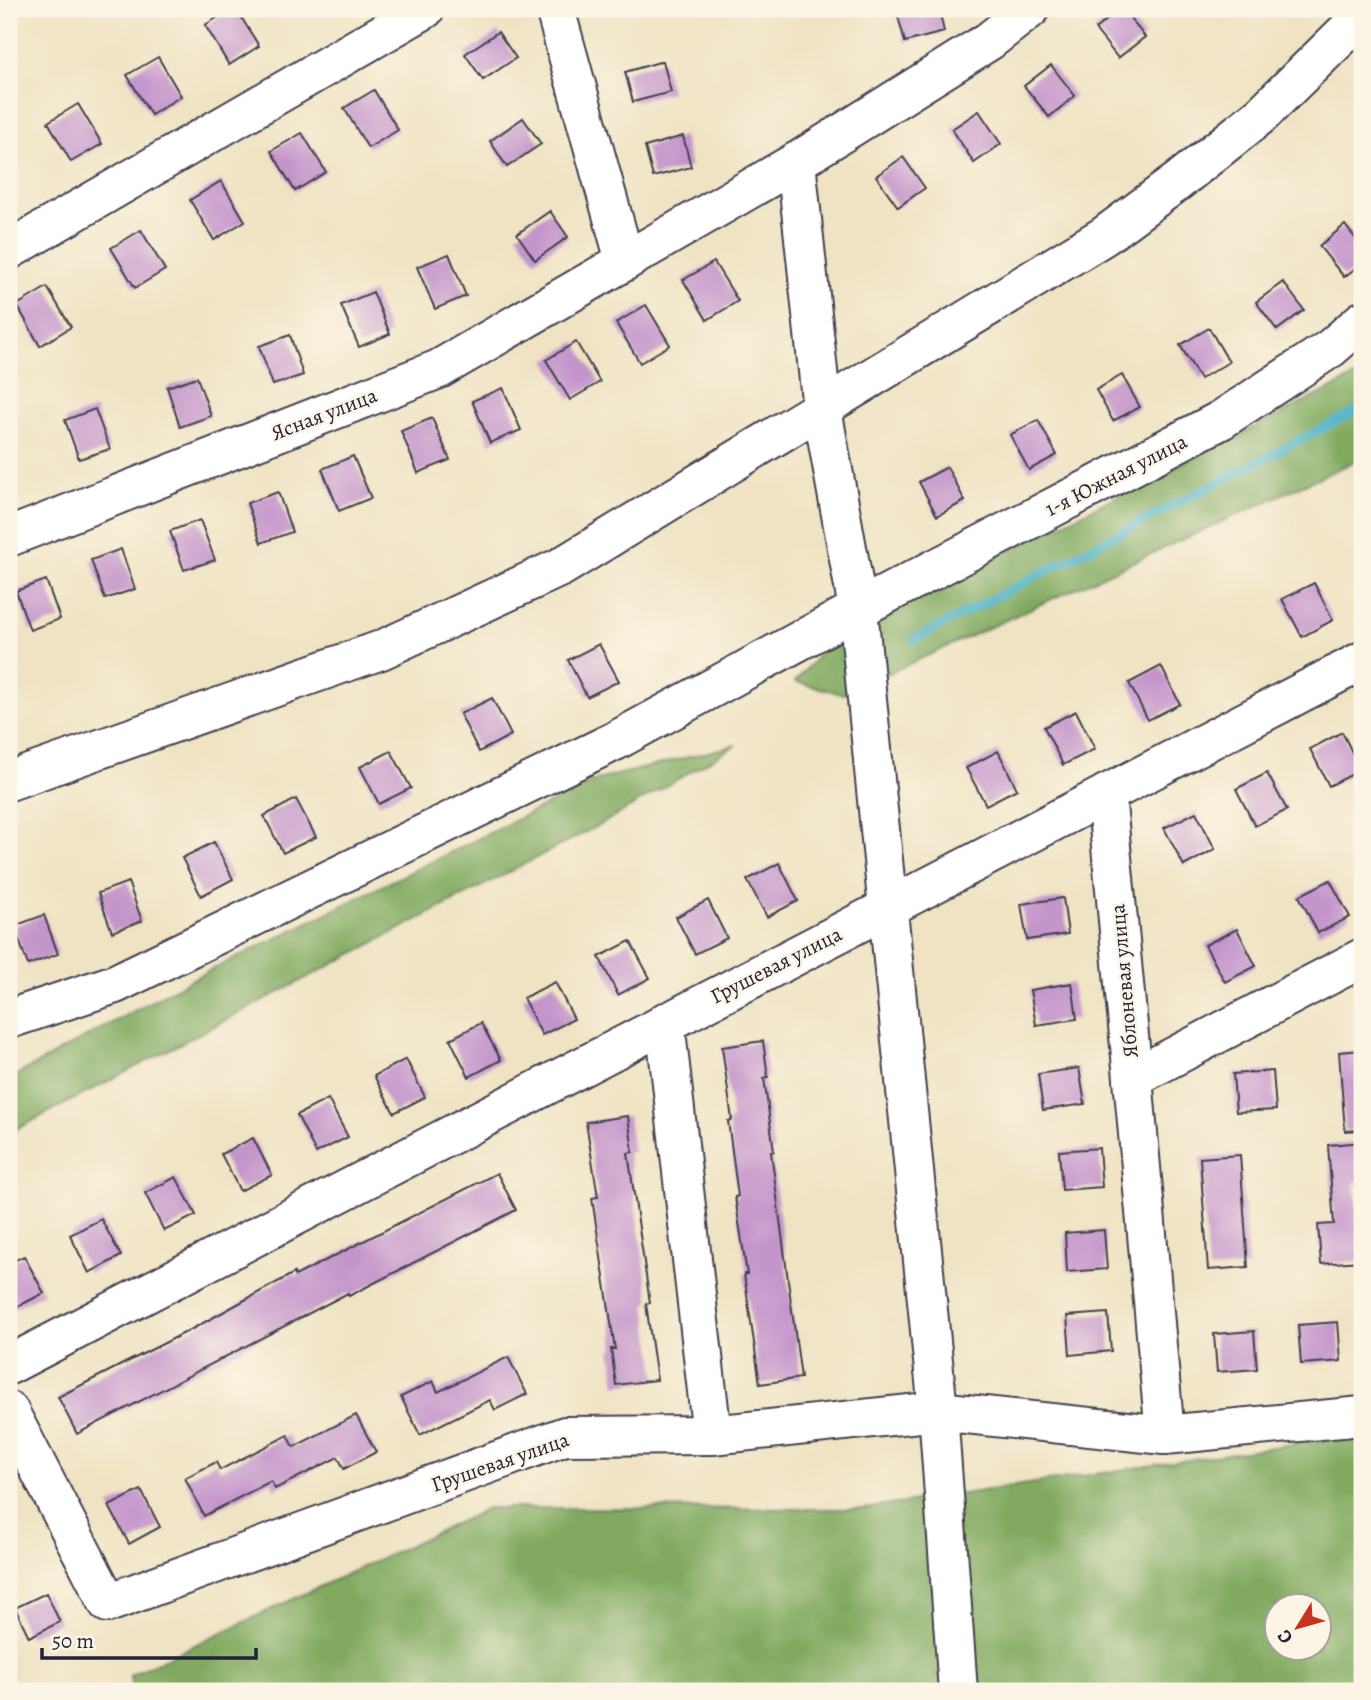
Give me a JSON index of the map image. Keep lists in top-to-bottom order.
{
  "streets": {
    "street": [
      "Ясная улица",
      "1-я Южная улица",
      "Грушевая улица",
      "Яблоневая улица"
    ]
  },
  "scale_bar": "50 m",
  "north": "bottom left"
}
